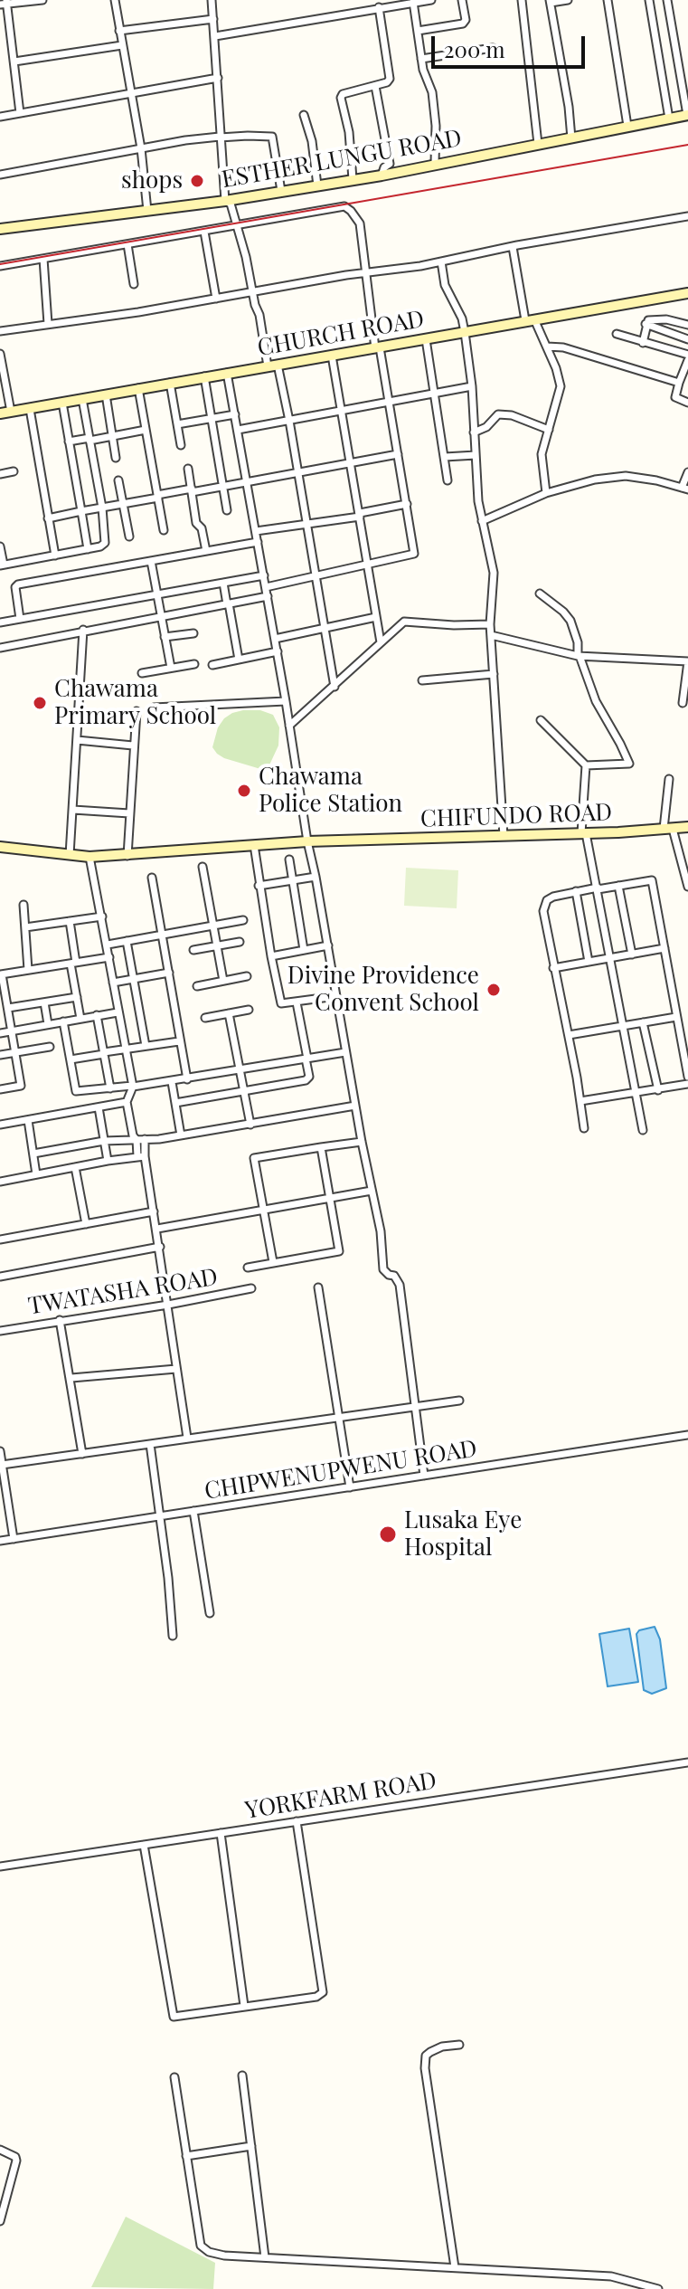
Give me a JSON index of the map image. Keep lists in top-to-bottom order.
{
  "streets": {
    "street": [
      "ESTHER LUNGU ROAD",
      "CHURCH ROAD",
      "CHIFUNDO ROAD",
      "TWATASHA ROAD",
      "CHIPWENUPWENU ROAD",
      "YORKFARM ROAD"
    ]
  },
  "places": [
    "shops",
    "Chawama Primary School",
    "Chawama Police Station",
    "Divine Providence Convent School",
    "Lusaka Eye Hospital"
  ],
  "scale_bar": "200 m"
}
